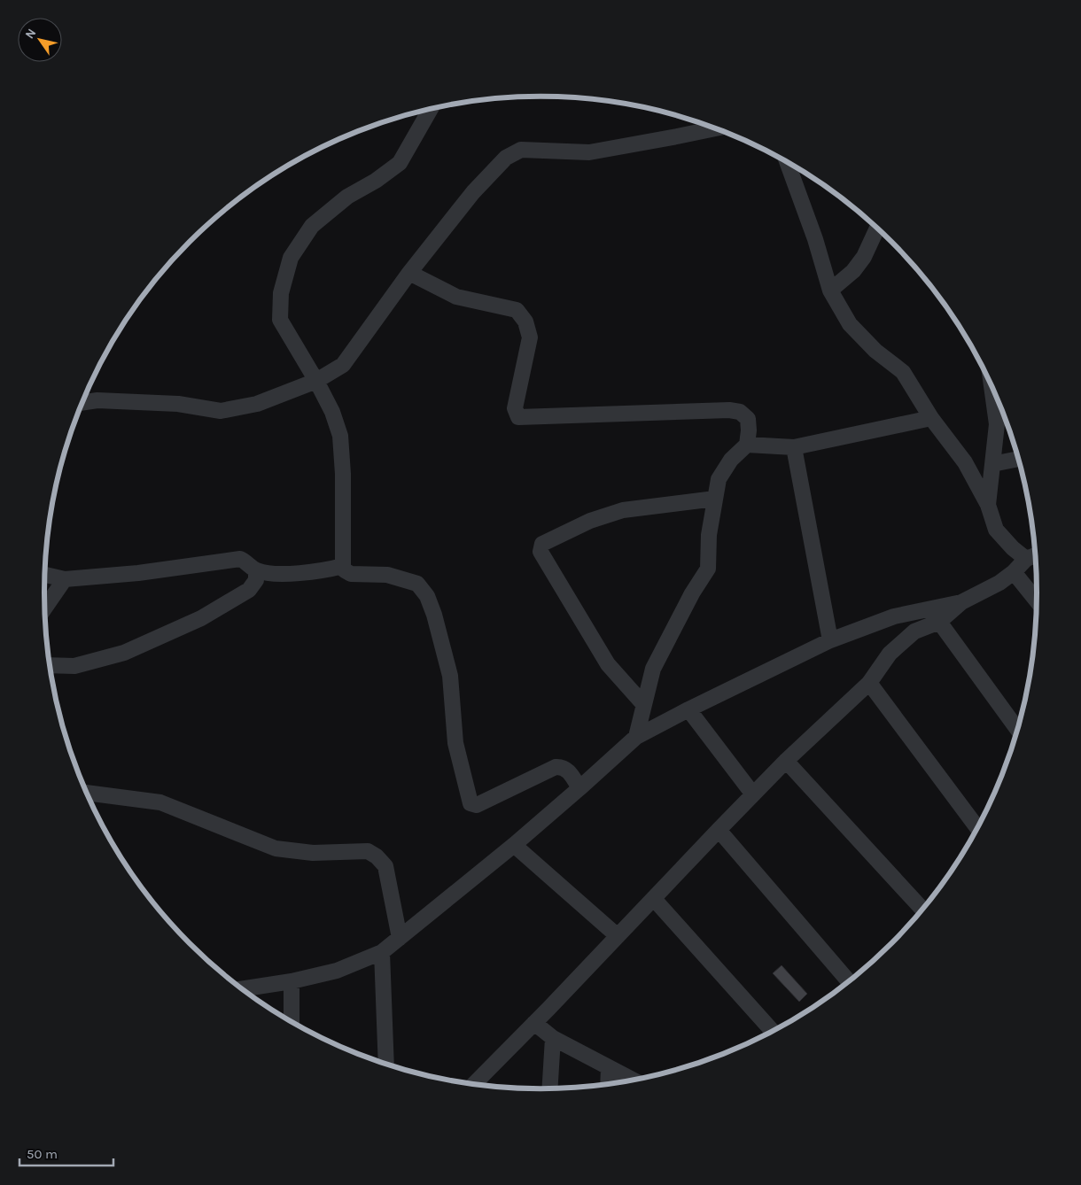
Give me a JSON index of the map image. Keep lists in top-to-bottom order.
{
  "scale_bar": "50 m",
  "north": "top left"
}
